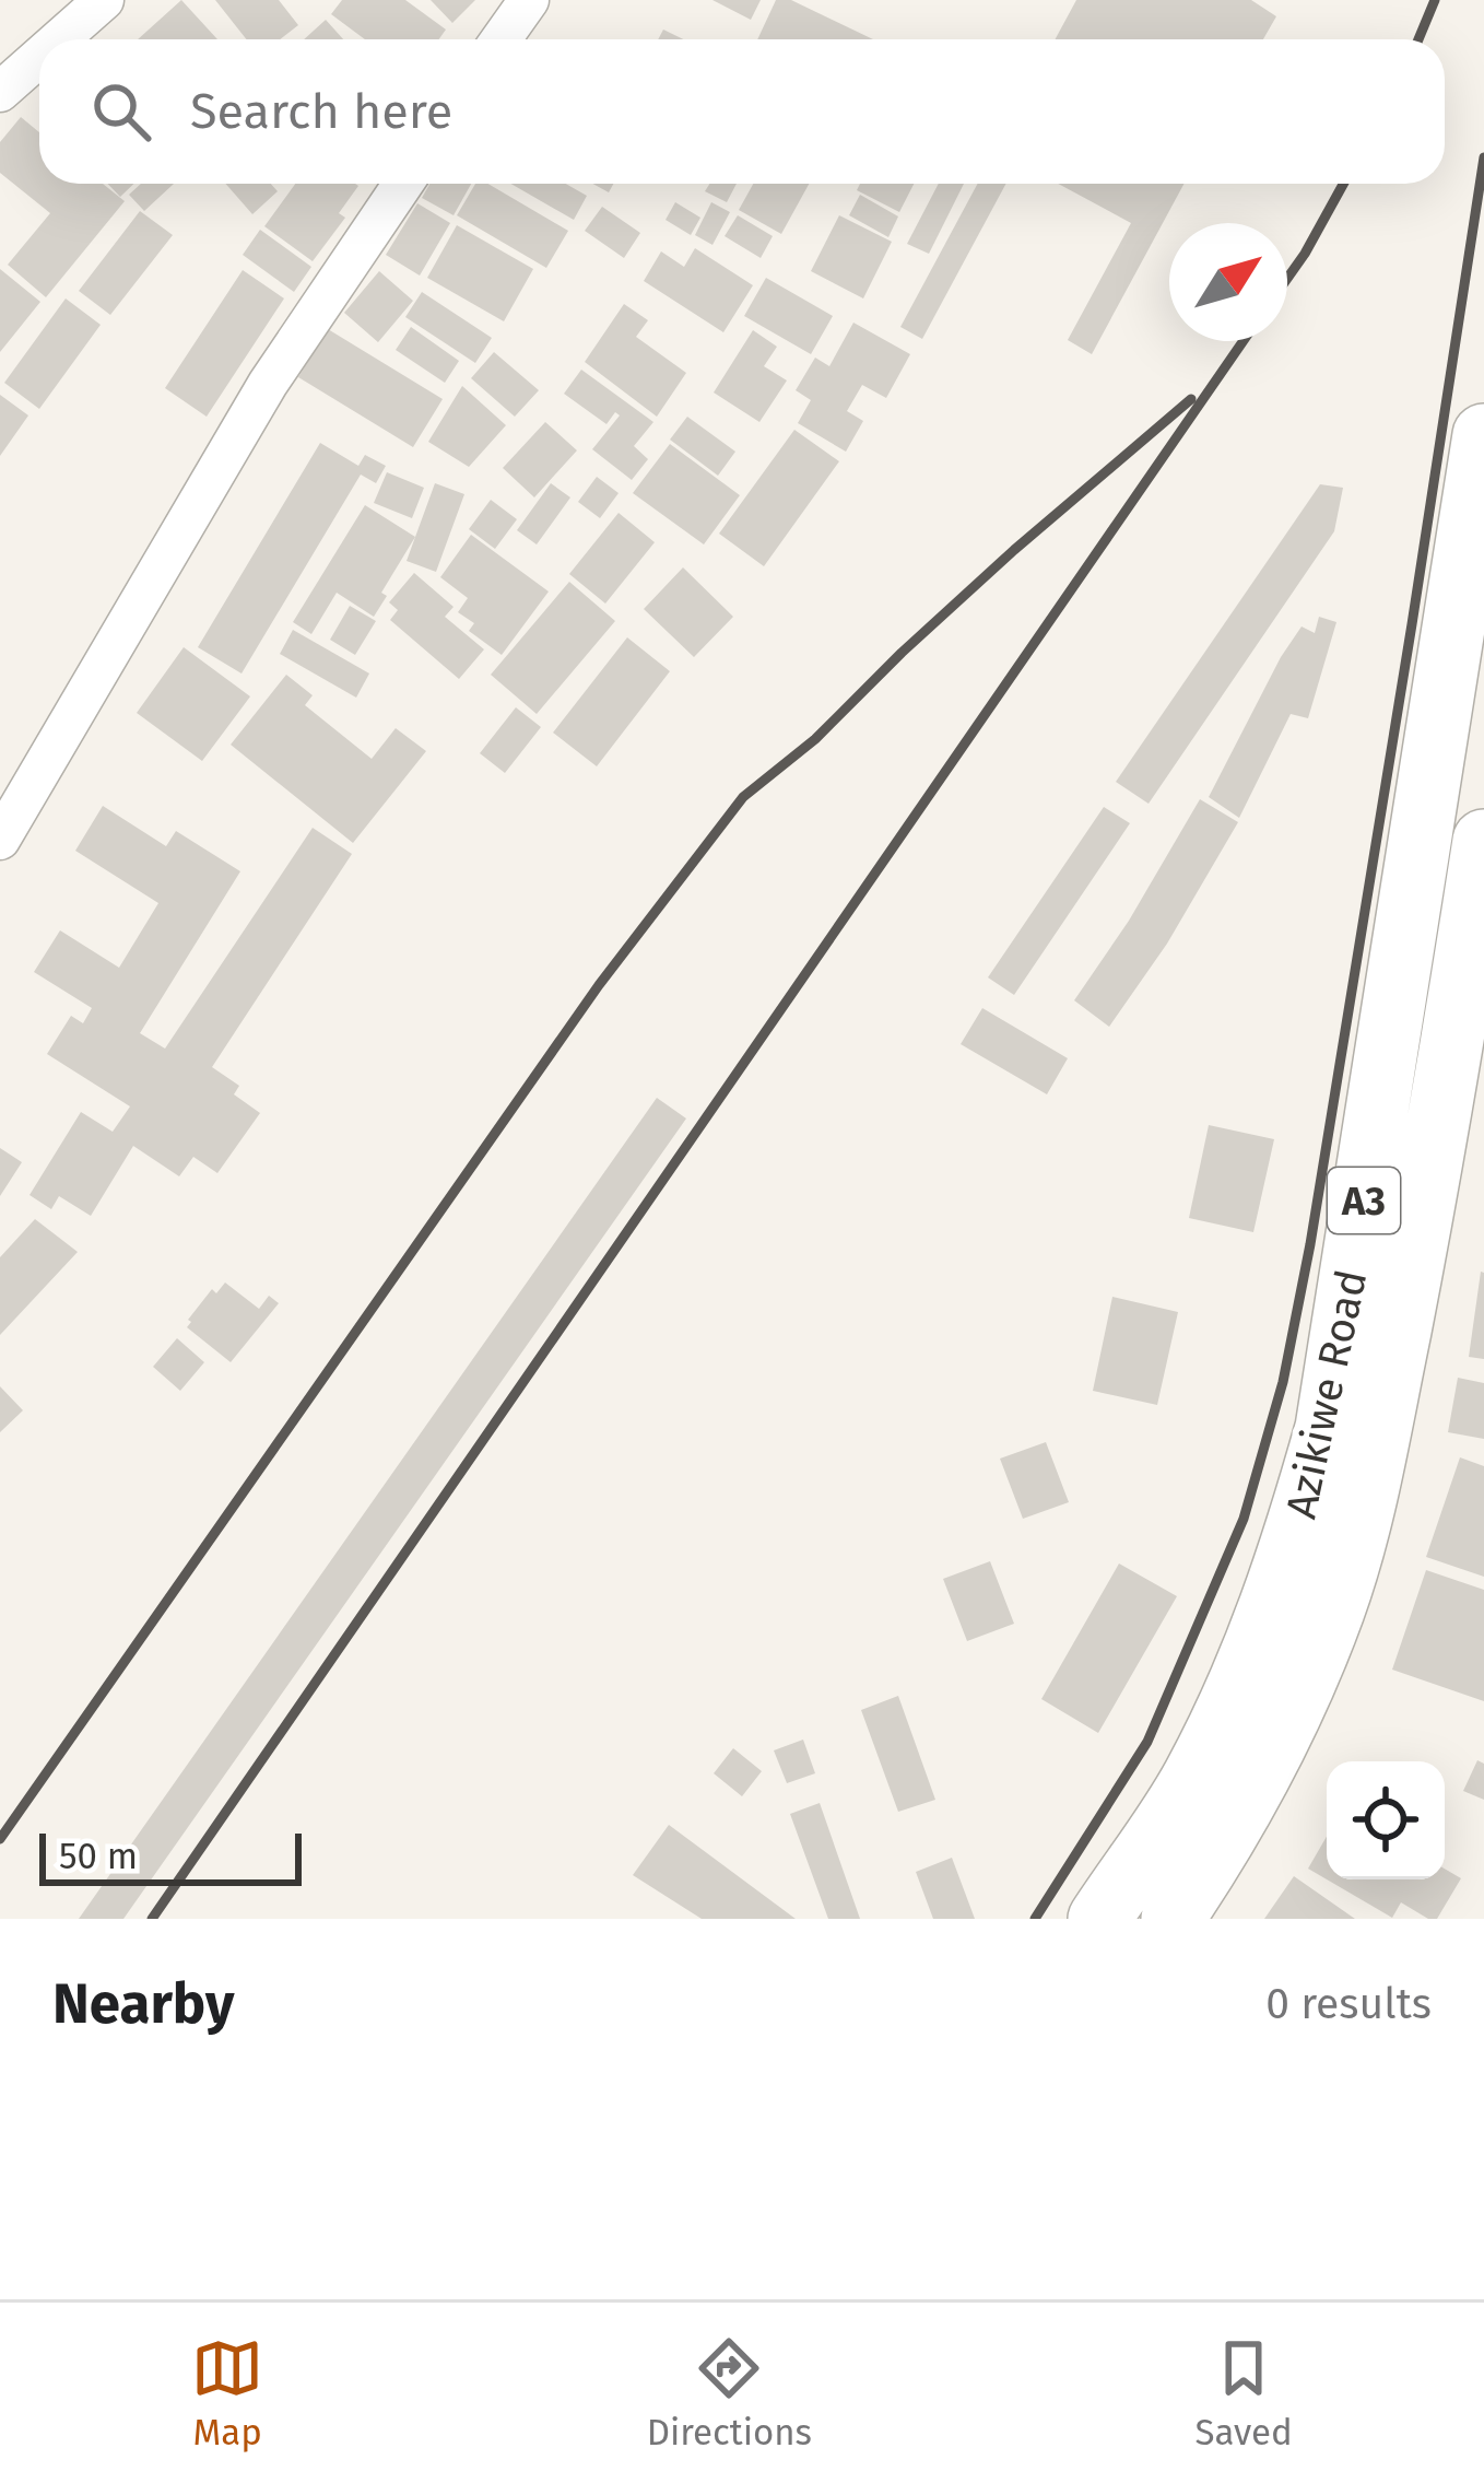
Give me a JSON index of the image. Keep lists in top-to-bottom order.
{
  "streets": {
    "main road": ["A3", "Azikiwe Road"]
  },
  "scale_bar": "50 m",
  "north": "top right",
  "page": {
    "search": "Search here",
    "scale": "50 m",
    "heading": ["Nearby", "0 results"],
    "nav": ["Map", "Directions", "Saved"]
  }
}
